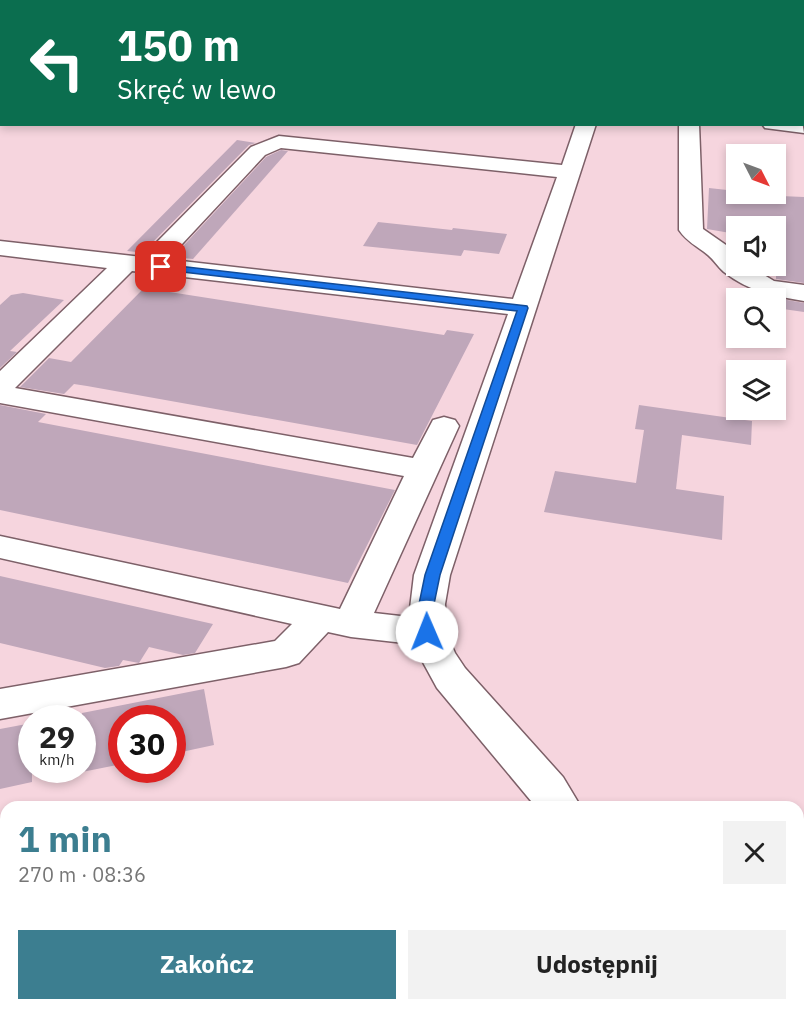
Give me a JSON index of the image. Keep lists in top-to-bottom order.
{
  "north": "bottom right",
  "page": {
    "turn": ["150 m", "Skręć w lewo"],
    "speed": "29 km/h",
    "limit": "30",
    "heading": ["1 min", "270 m · 08:36"],
    "buttons": ["Zakończ", "Udostępnij"]
  }
}
